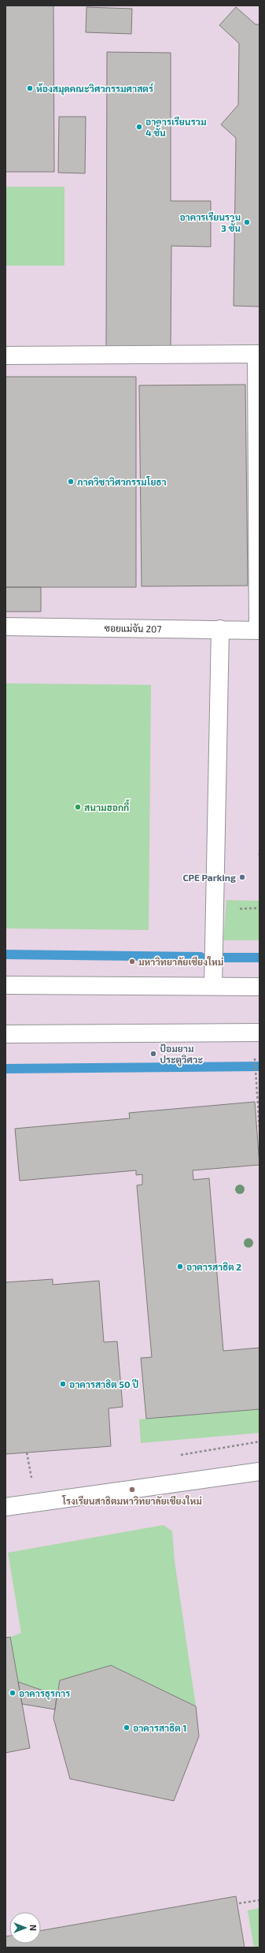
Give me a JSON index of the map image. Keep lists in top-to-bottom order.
{
  "streets": {
    "street": ["ซอยแม่จัน 207"]
  },
  "places": [
    "ห้องสมุดคณะวิศวกรรมศาสตร์",
    "อาคารเรียนรวม 4 ชั้น",
    "อาคารเรียนรวม 3 ชั้น",
    "ภาควิชาวิศวกรรมโยธา",
    "สนามฮอกกี้",
    "CPE Parking",
    "มหาวิทยาลัยเชียงใหม่",
    "ป้อมยาม ประตูวิศวะ",
    "อาคารสาธิต 2",
    "อาคารสาธิต 50 ปี",
    "โรงเรียนสาธิตมหาวิทยาลัยเชียงใหม่",
    "อาคารธุรการ",
    "อาคารสาธิต 1"
  ],
  "north": "right"
}
